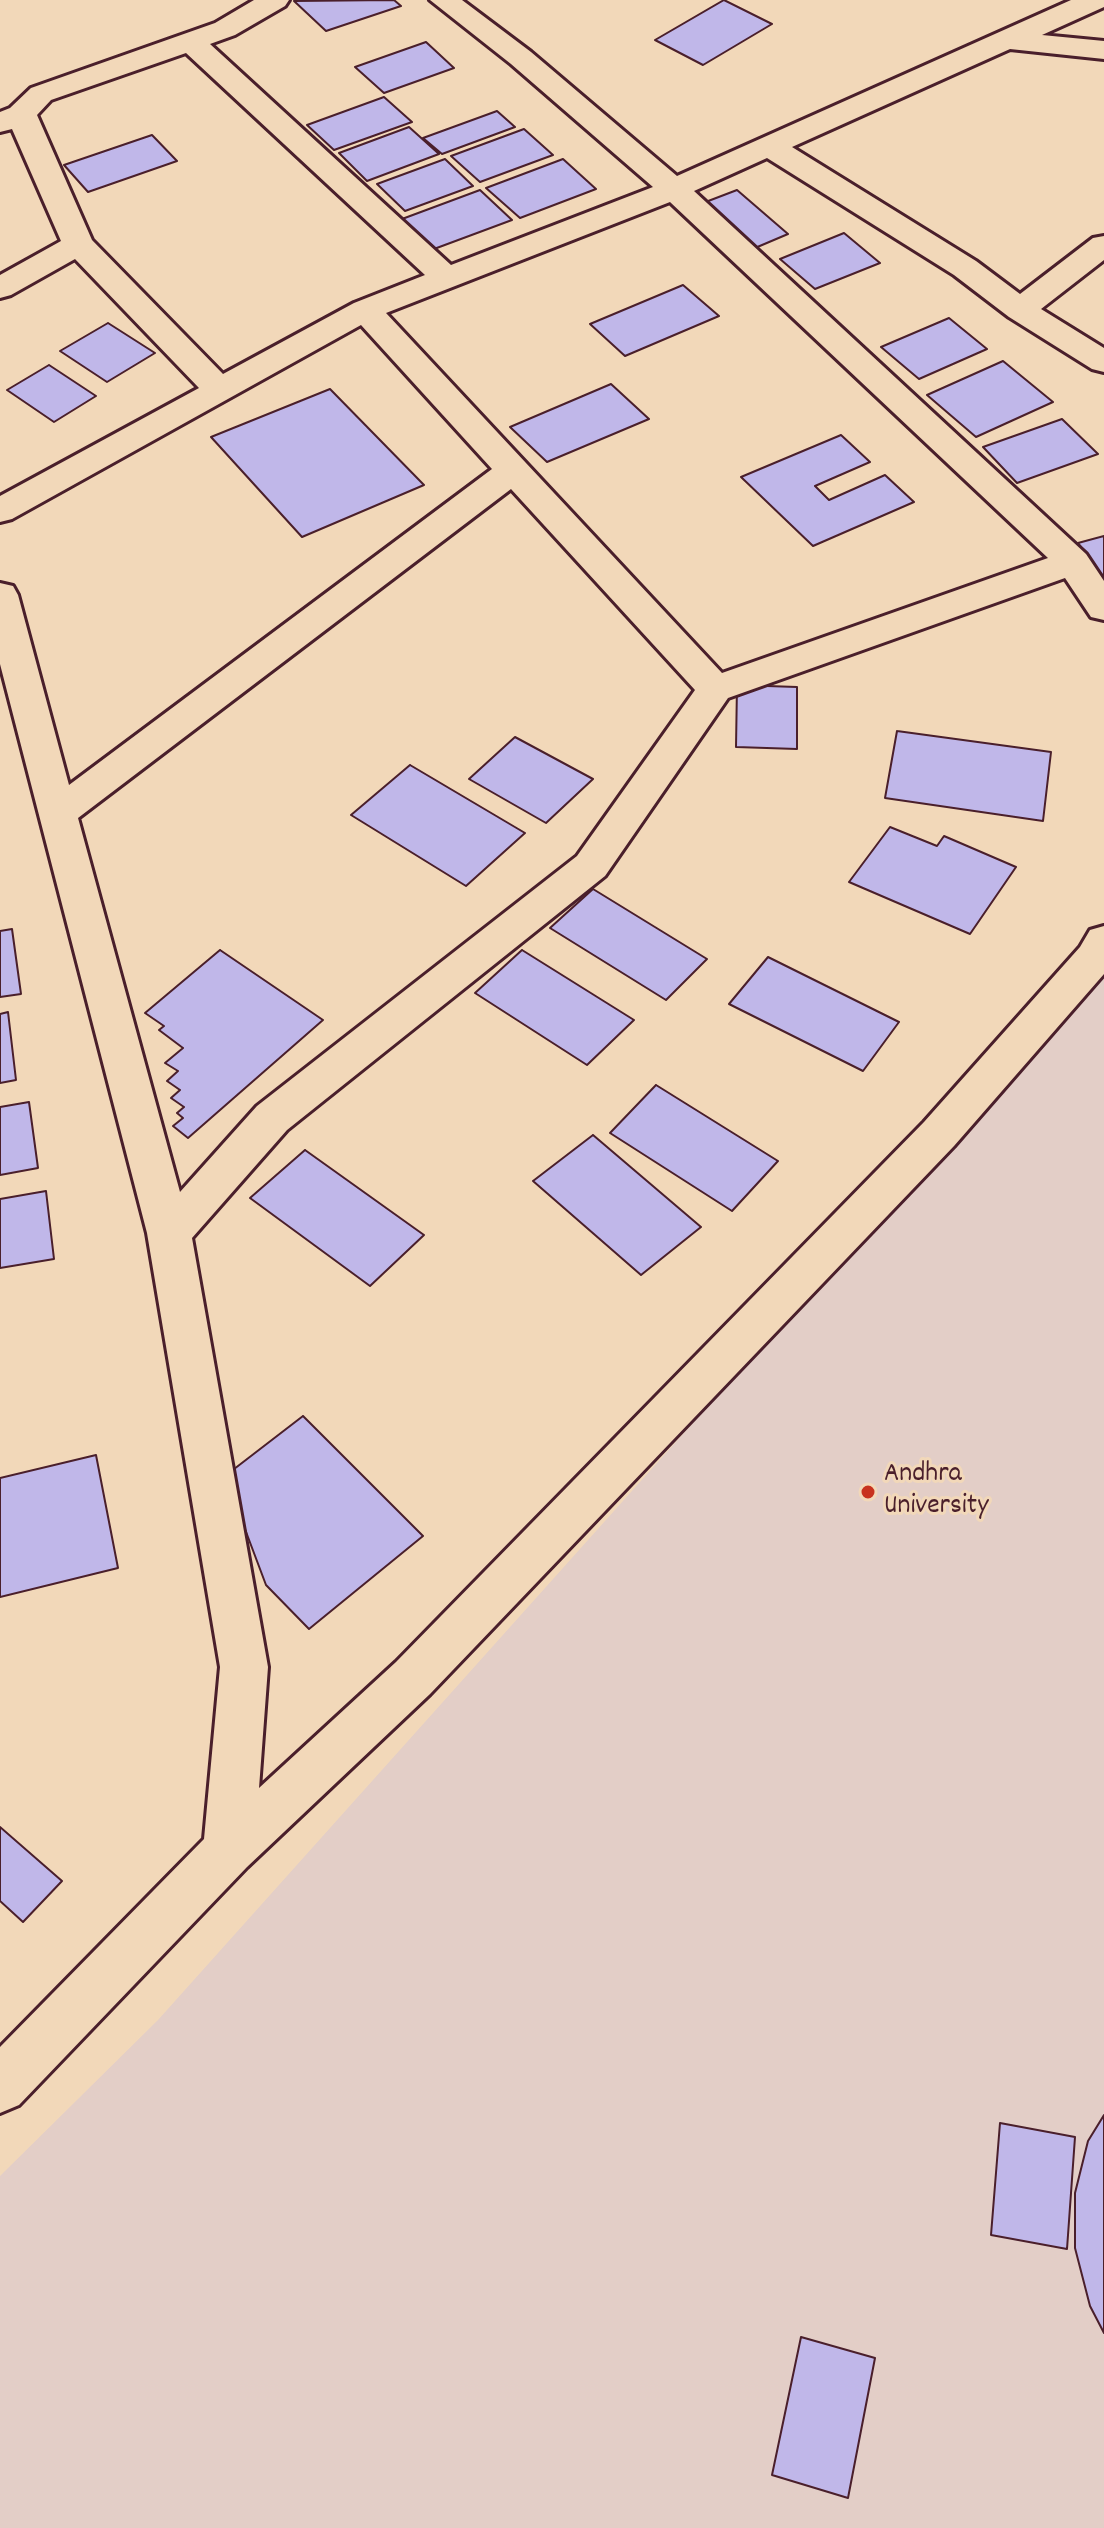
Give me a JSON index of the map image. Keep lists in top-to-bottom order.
{
  "places": ["Andhra University"]
}
